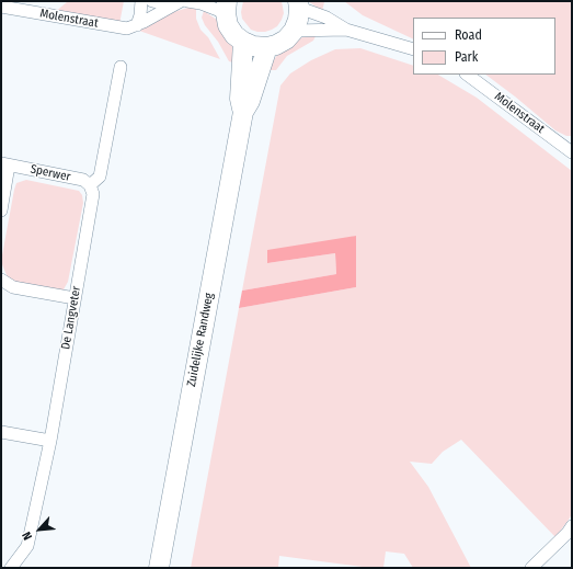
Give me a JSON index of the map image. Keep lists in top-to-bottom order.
{
  "streets": {
    "main road": ["Zuidelijke Randweg"],
    "street": ["Molenstraat", "Sperwer", "De Langveter"]
  },
  "crossings": [
    ["Sperwer", "De Langveter"]
  ],
  "legend": ["Road", "Park"],
  "north": "bottom left"
}
